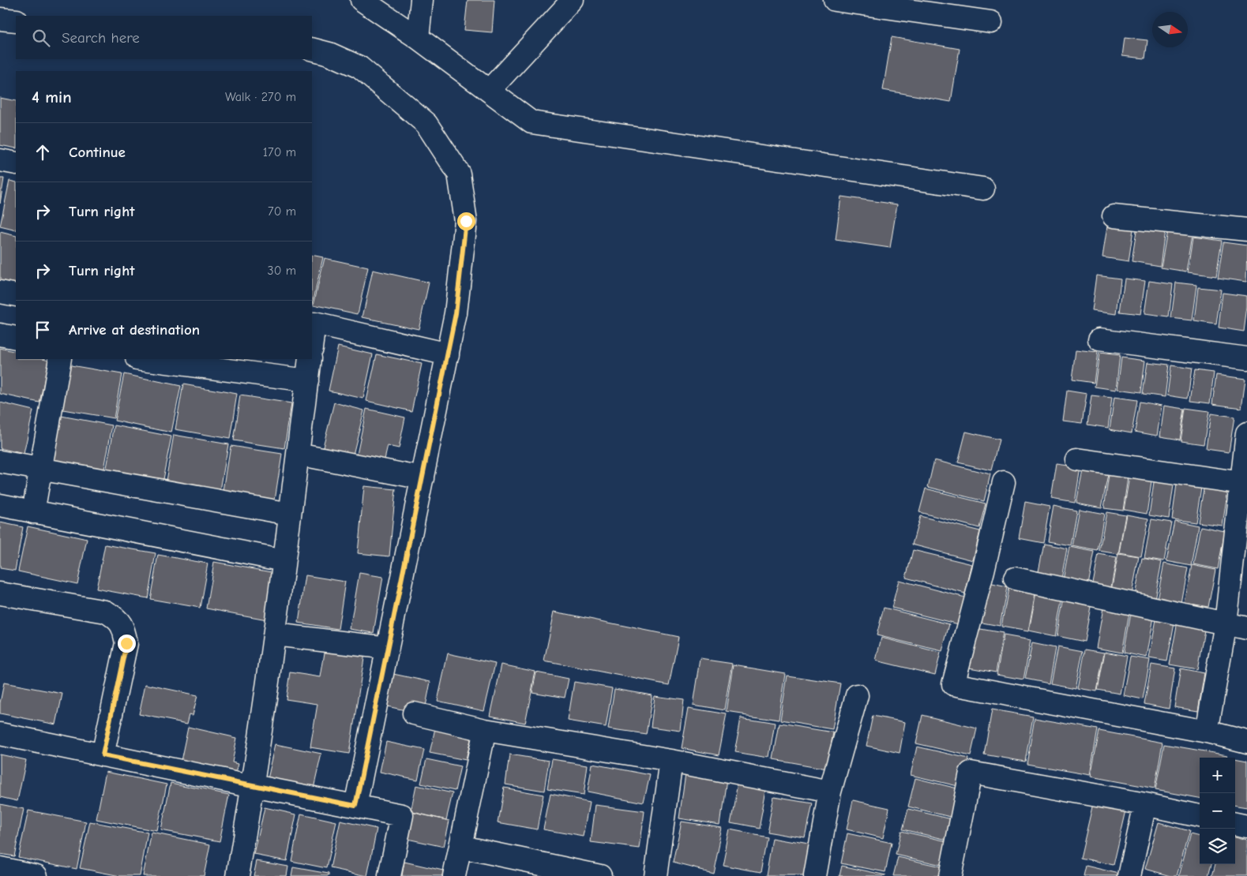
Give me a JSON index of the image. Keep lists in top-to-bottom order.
{
  "north": "right",
  "page": {
    "search": "Search here",
    "heading": ["4 min", "Walk · 270 m"],
    "list": [
      ["Continue", "170 m"],
      ["Turn right", "70 m"],
      ["Turn right", "30 m"],
      "Arrive at destination"
    ],
    "map_buttons": ["+", "−"]
  }
}
